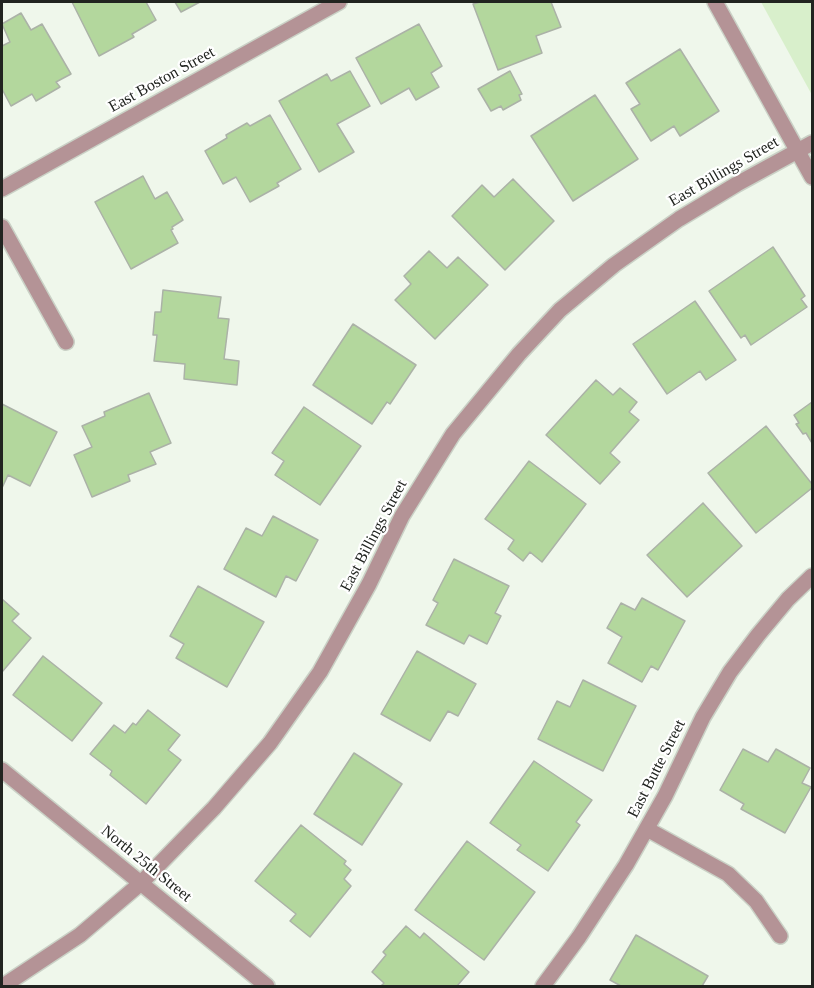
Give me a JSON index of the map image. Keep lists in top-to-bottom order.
{
  "streets": {
    "street": [
      "East Boston Street",
      "East Billings Street",
      "East Butte Street",
      "North 25th Street"
    ]
  },
  "crossings": [
    ["East Billings Street", "North 25th Street"]
  ]
}
